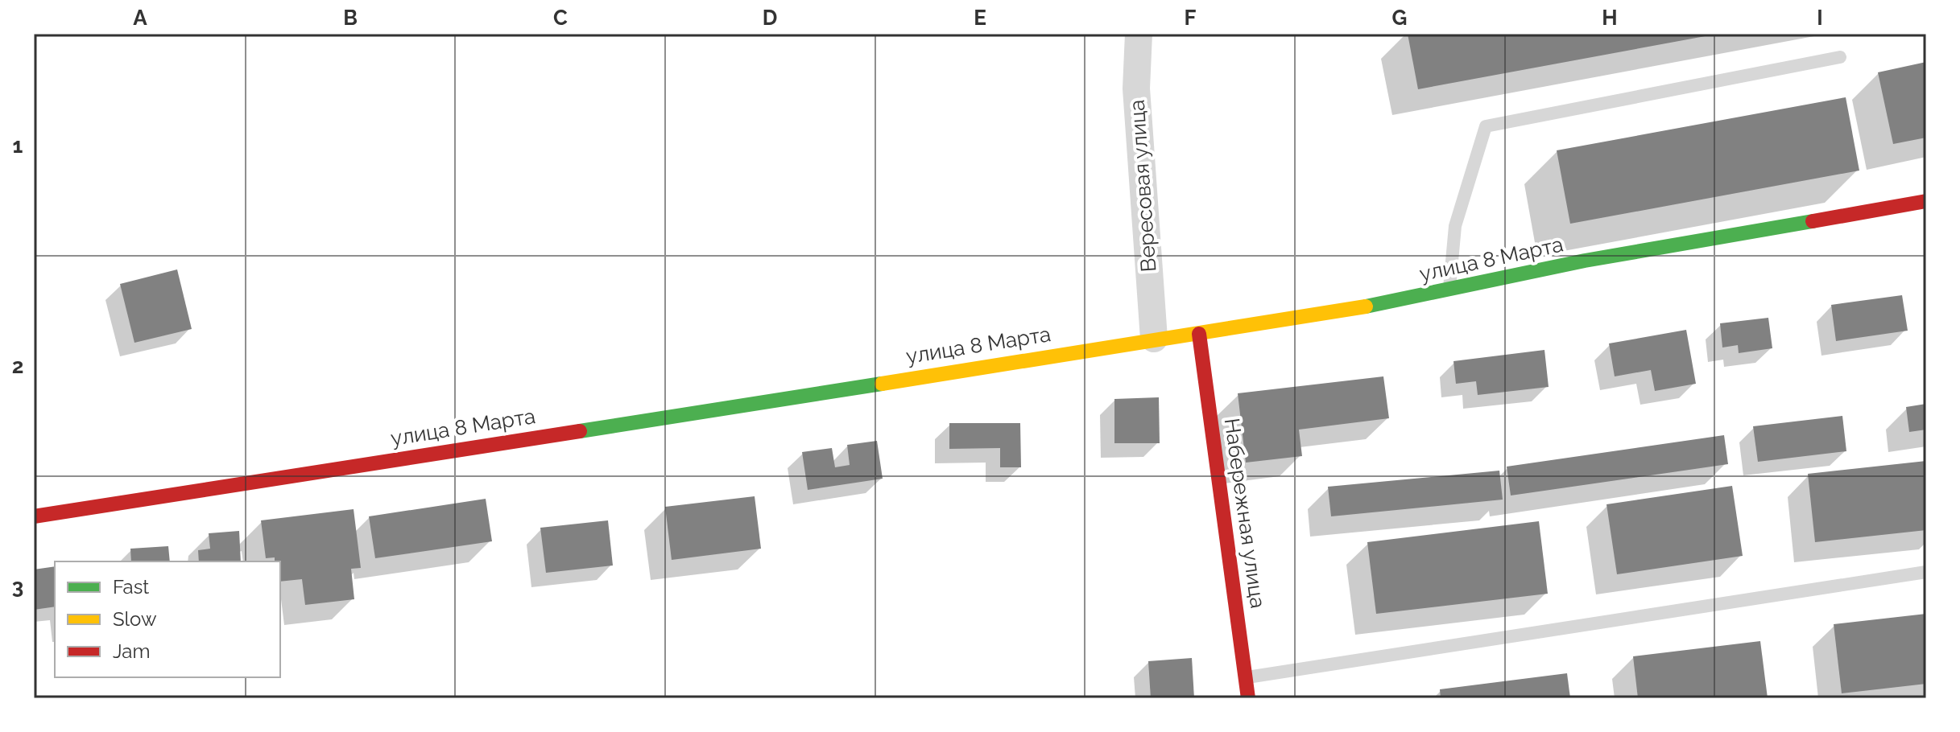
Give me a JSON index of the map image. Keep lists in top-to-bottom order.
{
  "streets": {
    "main road": ["улица 8 Марта", "Набережная улица"],
    "street": ["Вересовая улица"]
  },
  "crossings": [
    ["Вересовая улица", "улица 8 Марта"],
    ["улица 8 Марта", "Набережная улица"]
  ],
  "legend": ["Fast", "Slow", "Jam"],
  "grid": {
    "columns": [
      "A",
      "B",
      "C",
      "D",
      "E",
      "F",
      "G",
      "H",
      "I"
    ],
    "rows": ["1", "2", "3"]
  }
}
